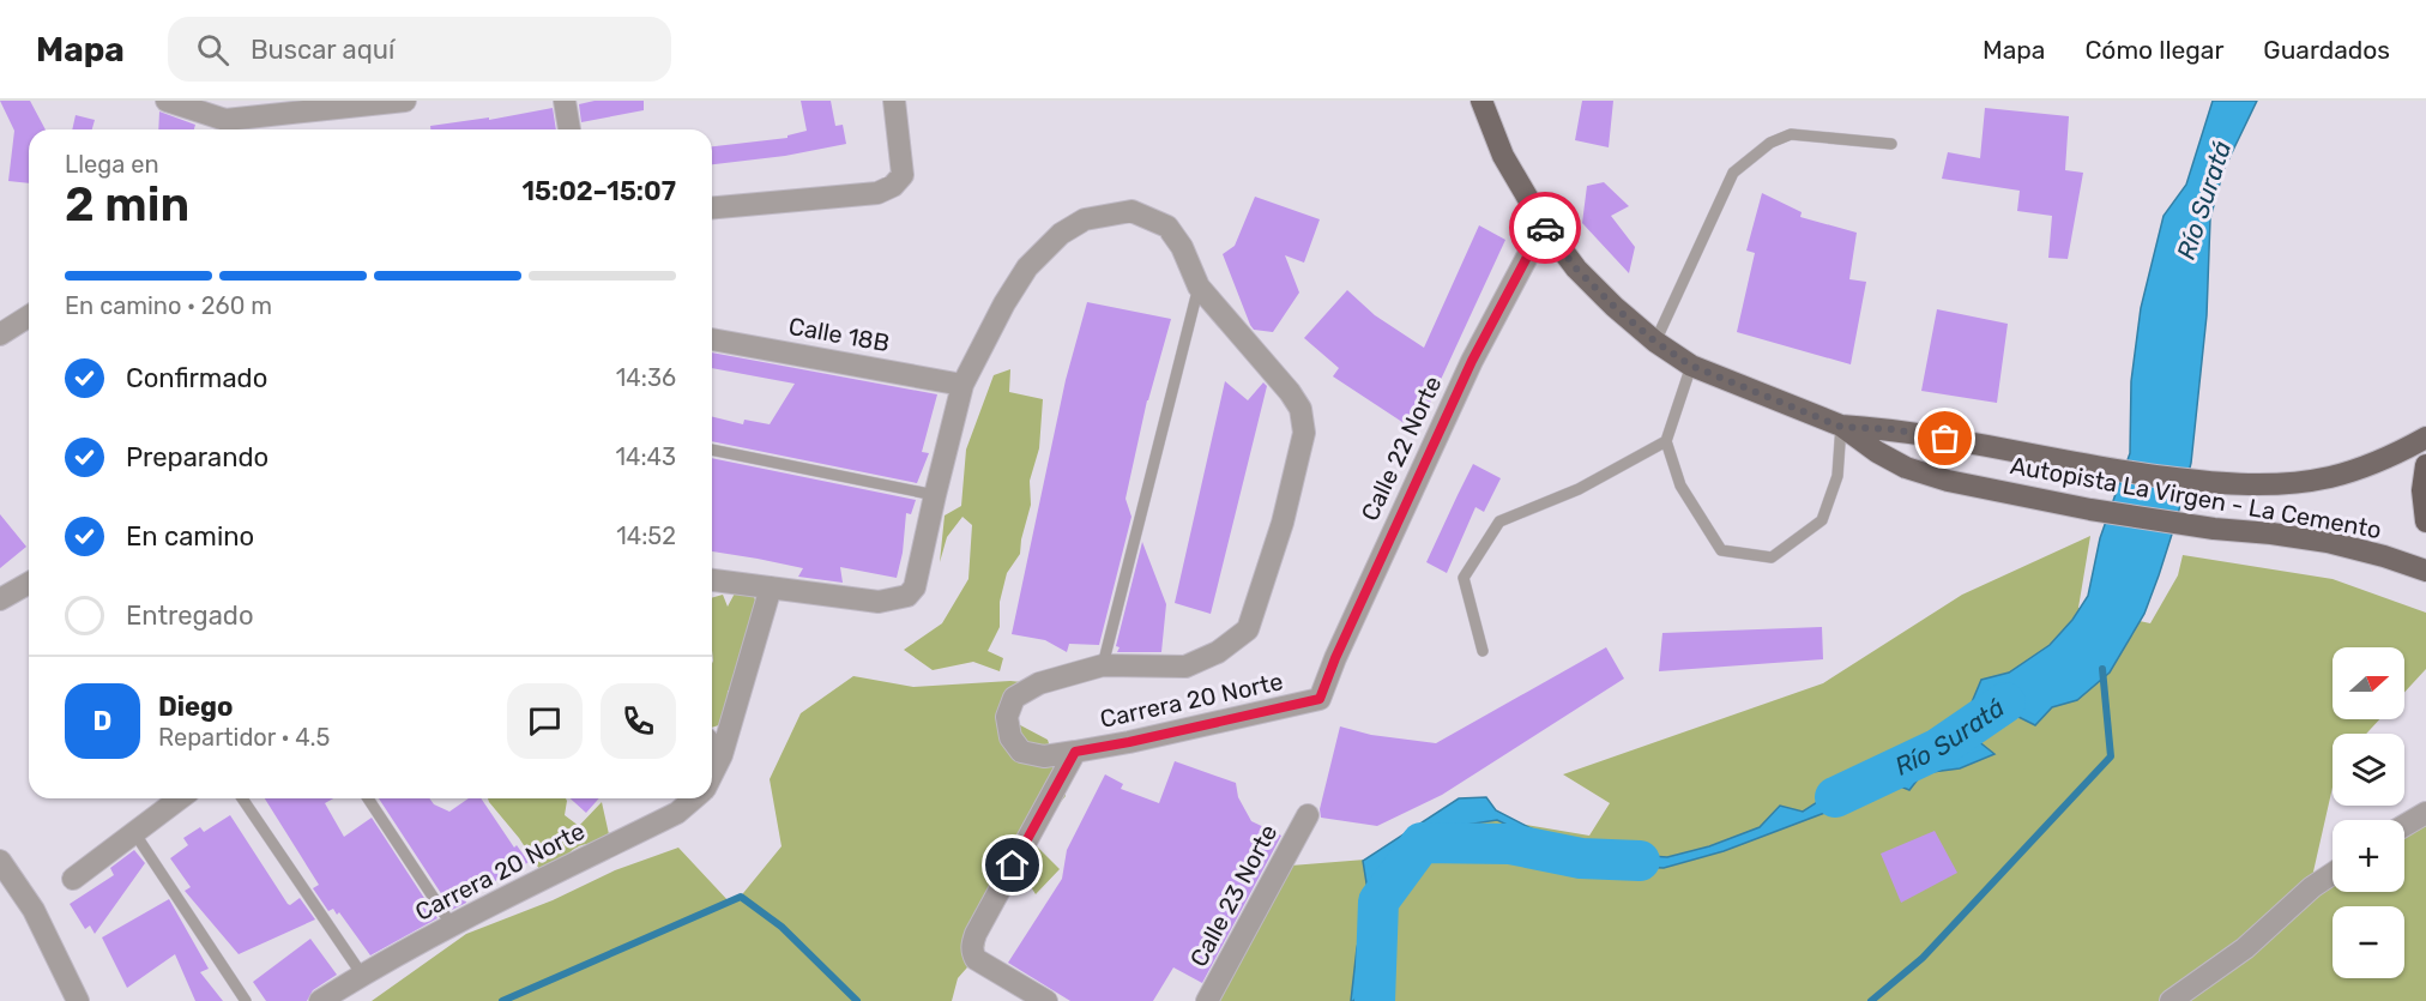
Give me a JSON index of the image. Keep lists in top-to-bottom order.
{
  "streets": {
    "main road": ["Autopista La Virgen - La Cemento"],
    "street": [
      "Calle 18B",
      "Calle 22 Norte",
      "Carrera 20 Norte",
      "Calle 23 Norte"
    ]
  },
  "crossings": [
    ["Calle 22 Norte", "Autopista La Virgen - La Cemento"],
    ["Calle 22 Norte", "Carrera 20 Norte"]
  ],
  "water": ["Río Suratá"],
  "north": "right",
  "page": {
    "header": "Mapa",
    "search": "Buscar aquí",
    "nav": ["Mapa", "Cómo llegar", "Guardados"],
    "heading": ["2 min", "Llega en", "15:02–15:07"],
    "panel": ["Diego", "Repartidor · 4.5"],
    "bar": "En camino · 260 m",
    "list": [
      ["Confirmado", "14:36"],
      ["Preparando", "14:43"],
      ["En camino", "14:52"],
      "Entregado"
    ],
    "map_buttons": ["+", "−"],
    "round": "D"
  }
}
